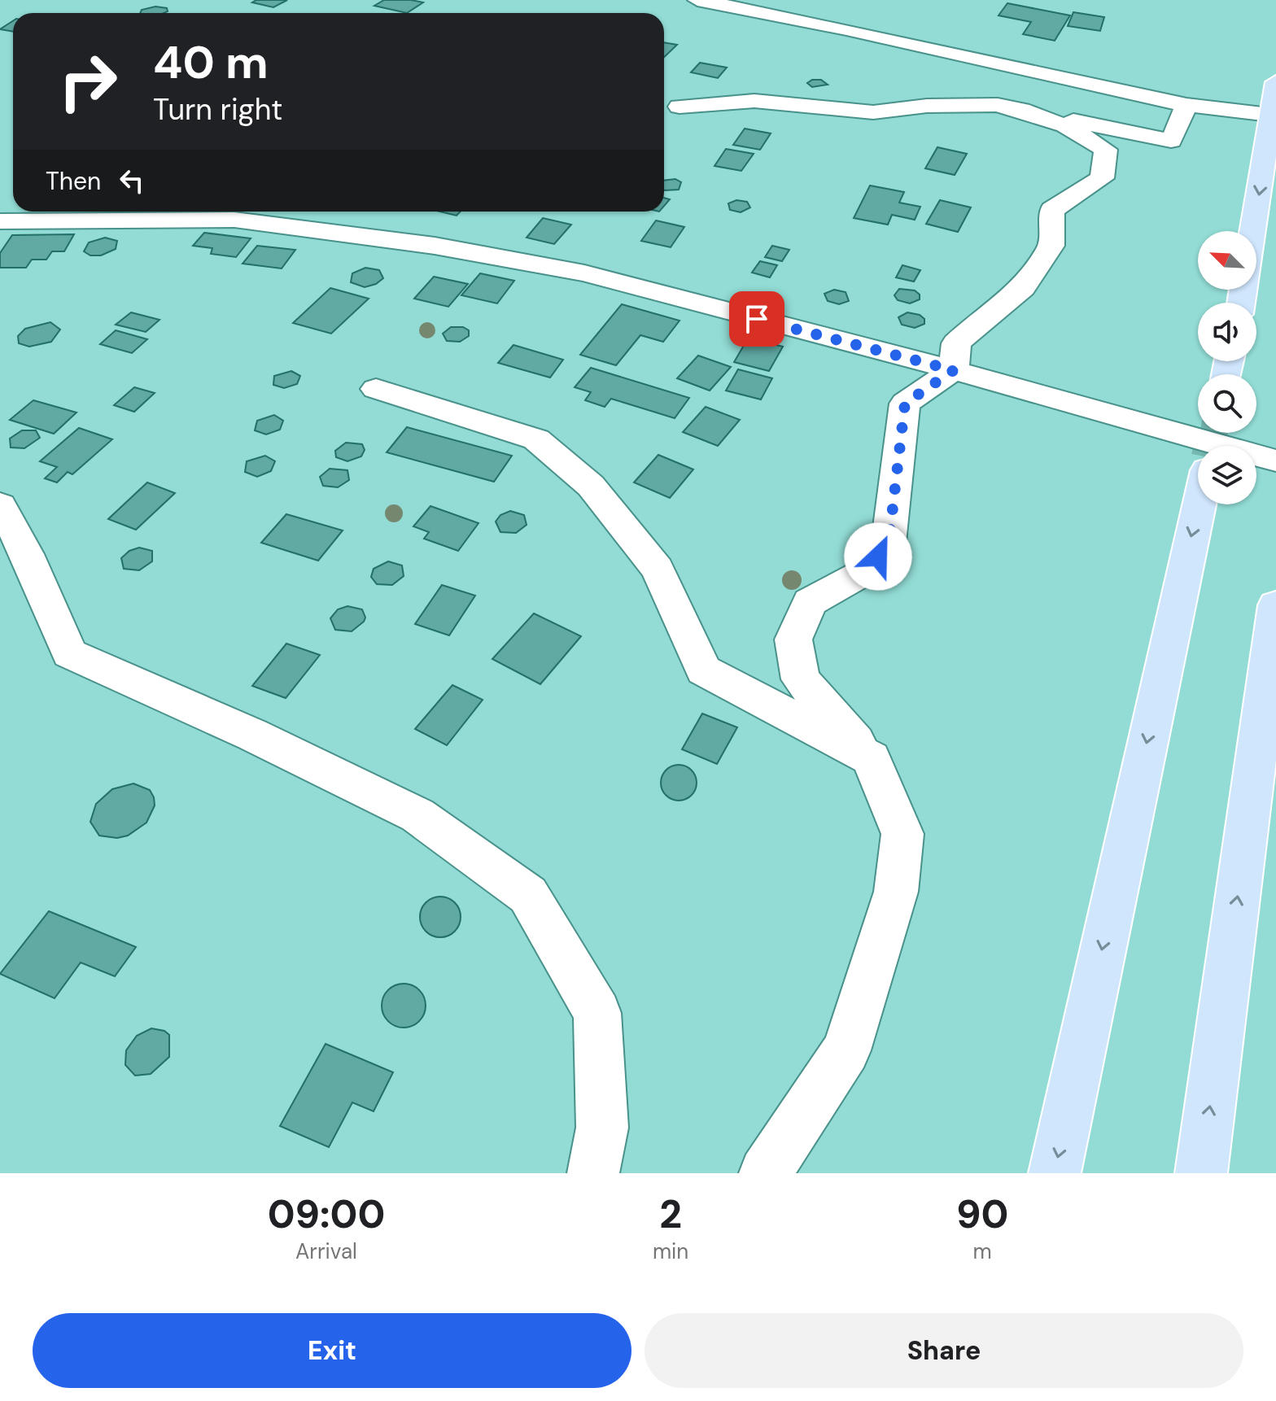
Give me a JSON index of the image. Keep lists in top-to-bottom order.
{
  "north": "top left",
  "page": {
    "turn": ["40 m", "Turn right"],
    "then": "Then",
    "eta": [
      "09:00",
      "Arrival",
      "2",
      "min",
      "90",
      "m"
    ],
    "buttons": ["Exit", "Share"]
  }
}
